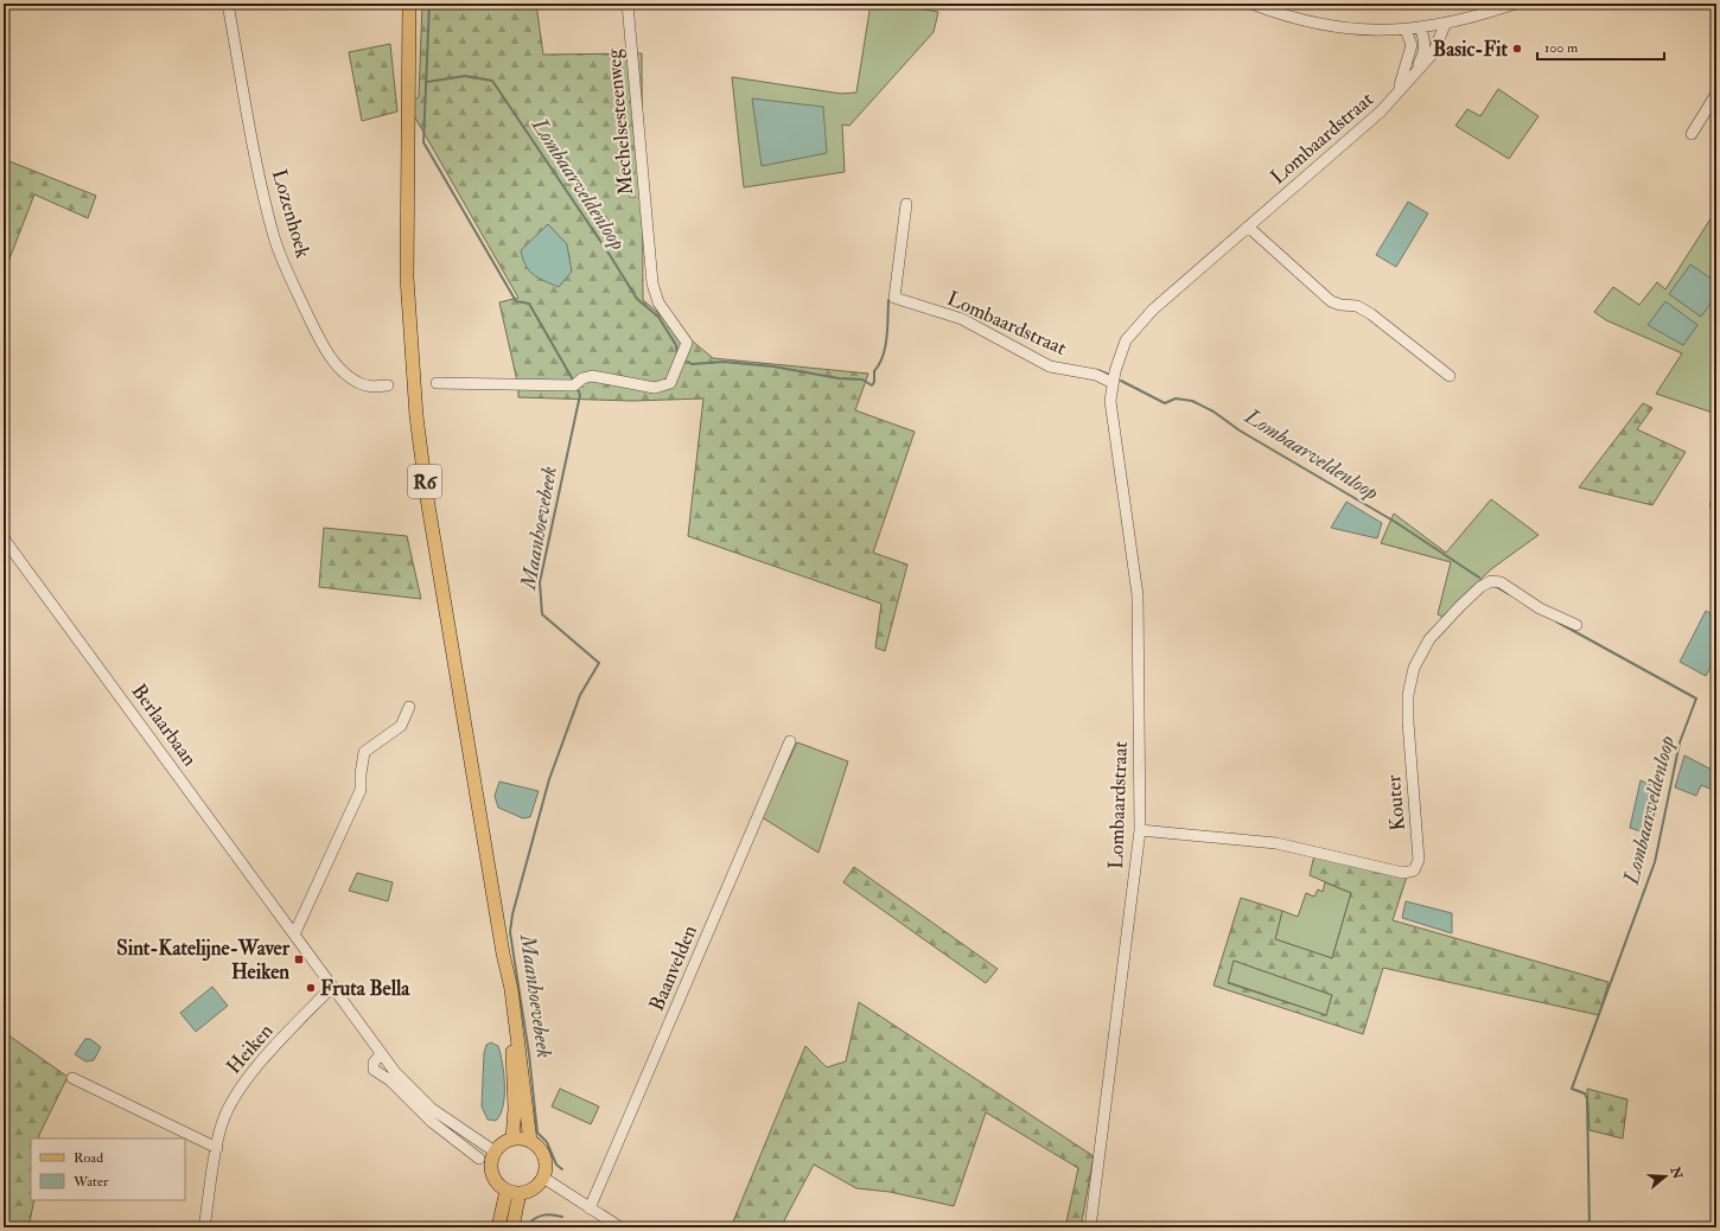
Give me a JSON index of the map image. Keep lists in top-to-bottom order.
{
  "streets": {
    "main road": ["R6"],
    "street": [
      "Mechelsesteenweg",
      "Lombaardstraat",
      "Lozenhoek",
      "Berlaarbaan",
      "Kouter",
      "Baanvelden",
      "Heiken"
    ]
  },
  "crossings": [
    ["Lombaardstraat", "Kouter"],
    ["R6", "Berlaarbaan"],
    ["Berlaarbaan", "Heiken"]
  ],
  "water": ["Lombaarveldenloop", "Maanhoevebeek"],
  "places": {
    "other": ["Basic-Fit", "Fruta Bella"],
    "transit": ["Sint-Katelijne-Waver Heiken"]
  },
  "legend": ["Road", "Water"],
  "scale_bar": "100 m",
  "north": "right"
}
